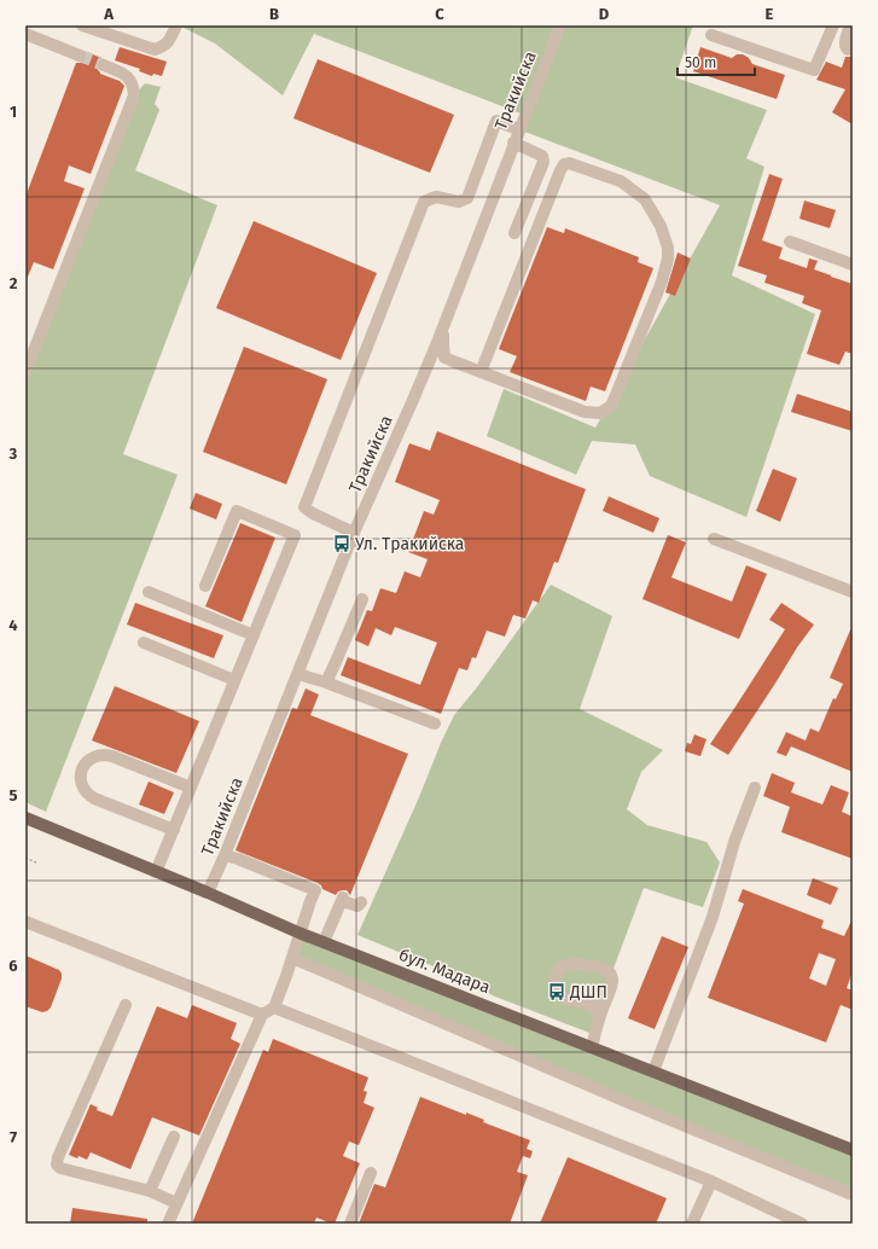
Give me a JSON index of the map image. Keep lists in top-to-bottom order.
{
  "streets": {
    "main road": ["бул. Мадара"],
    "street": ["Тракийска"]
  },
  "crossings": [
    ["Тракийска", "бул. Мадара"]
  ],
  "places": {
    "bus stop": ["Ул. Тракийска", "ДШП"]
  },
  "scale_bar": "50 m",
  "grid": {
    "columns": [
      "A",
      "B",
      "C",
      "D",
      "E"
    ],
    "rows": [
      "1",
      "2",
      "3",
      "4",
      "5",
      "6",
      "7"
    ]
  }
}
